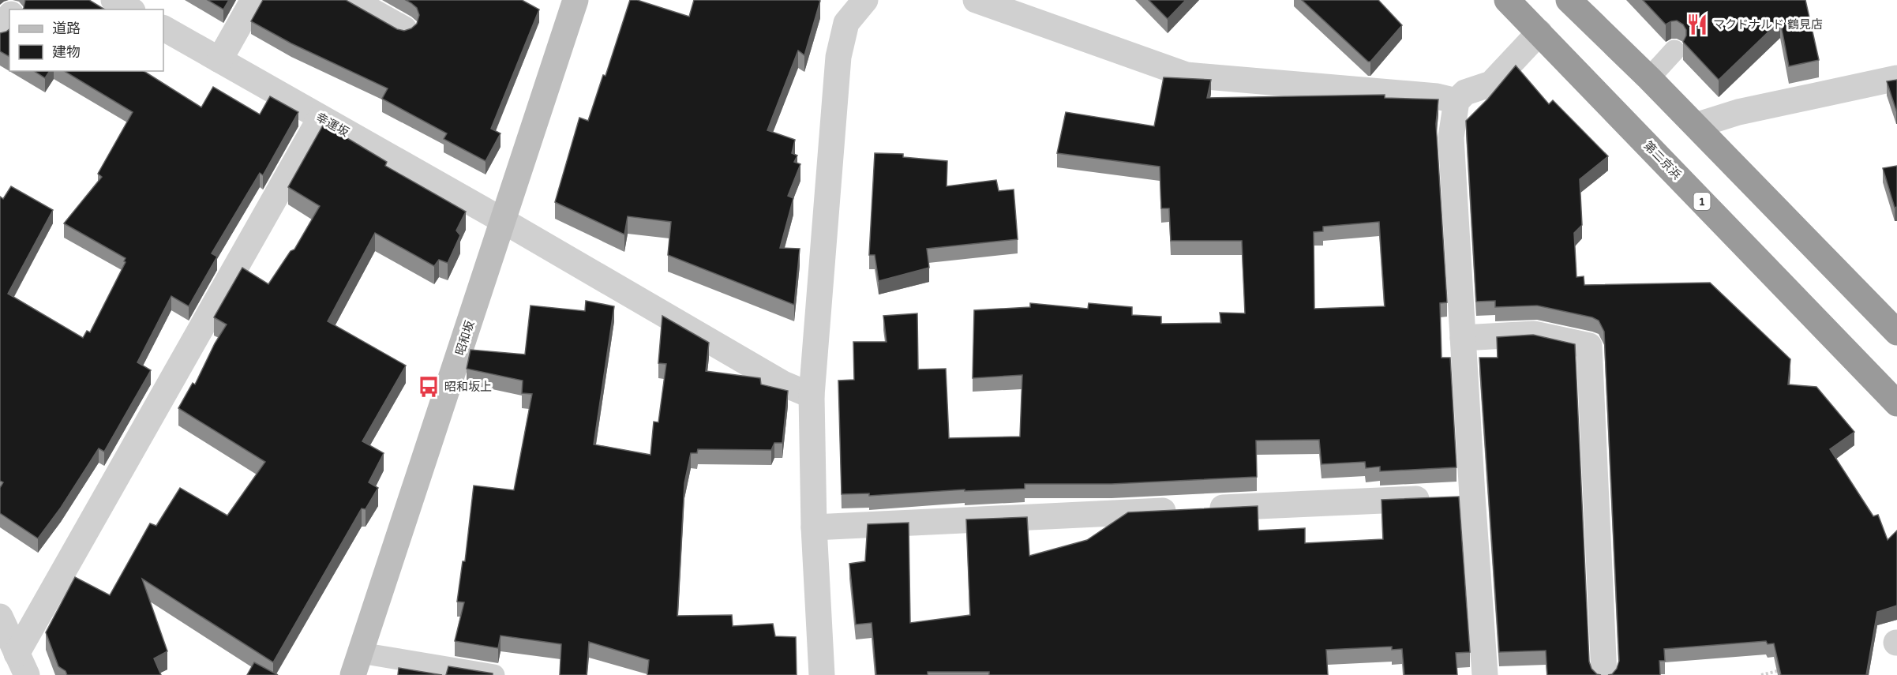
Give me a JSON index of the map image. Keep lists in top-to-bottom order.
{
  "streets": {
    "highway": ["第二京浜", "1"],
    "street": ["幸運坂", "昭和坂"]
  },
  "crossings": [
    ["幸運坂", "昭和坂"]
  ],
  "places": {
    "restaurant": ["マクドナルド 鶴見店"],
    "bus stop": ["昭和坂上"]
  },
  "legend": ["道路", "建物"]
}
